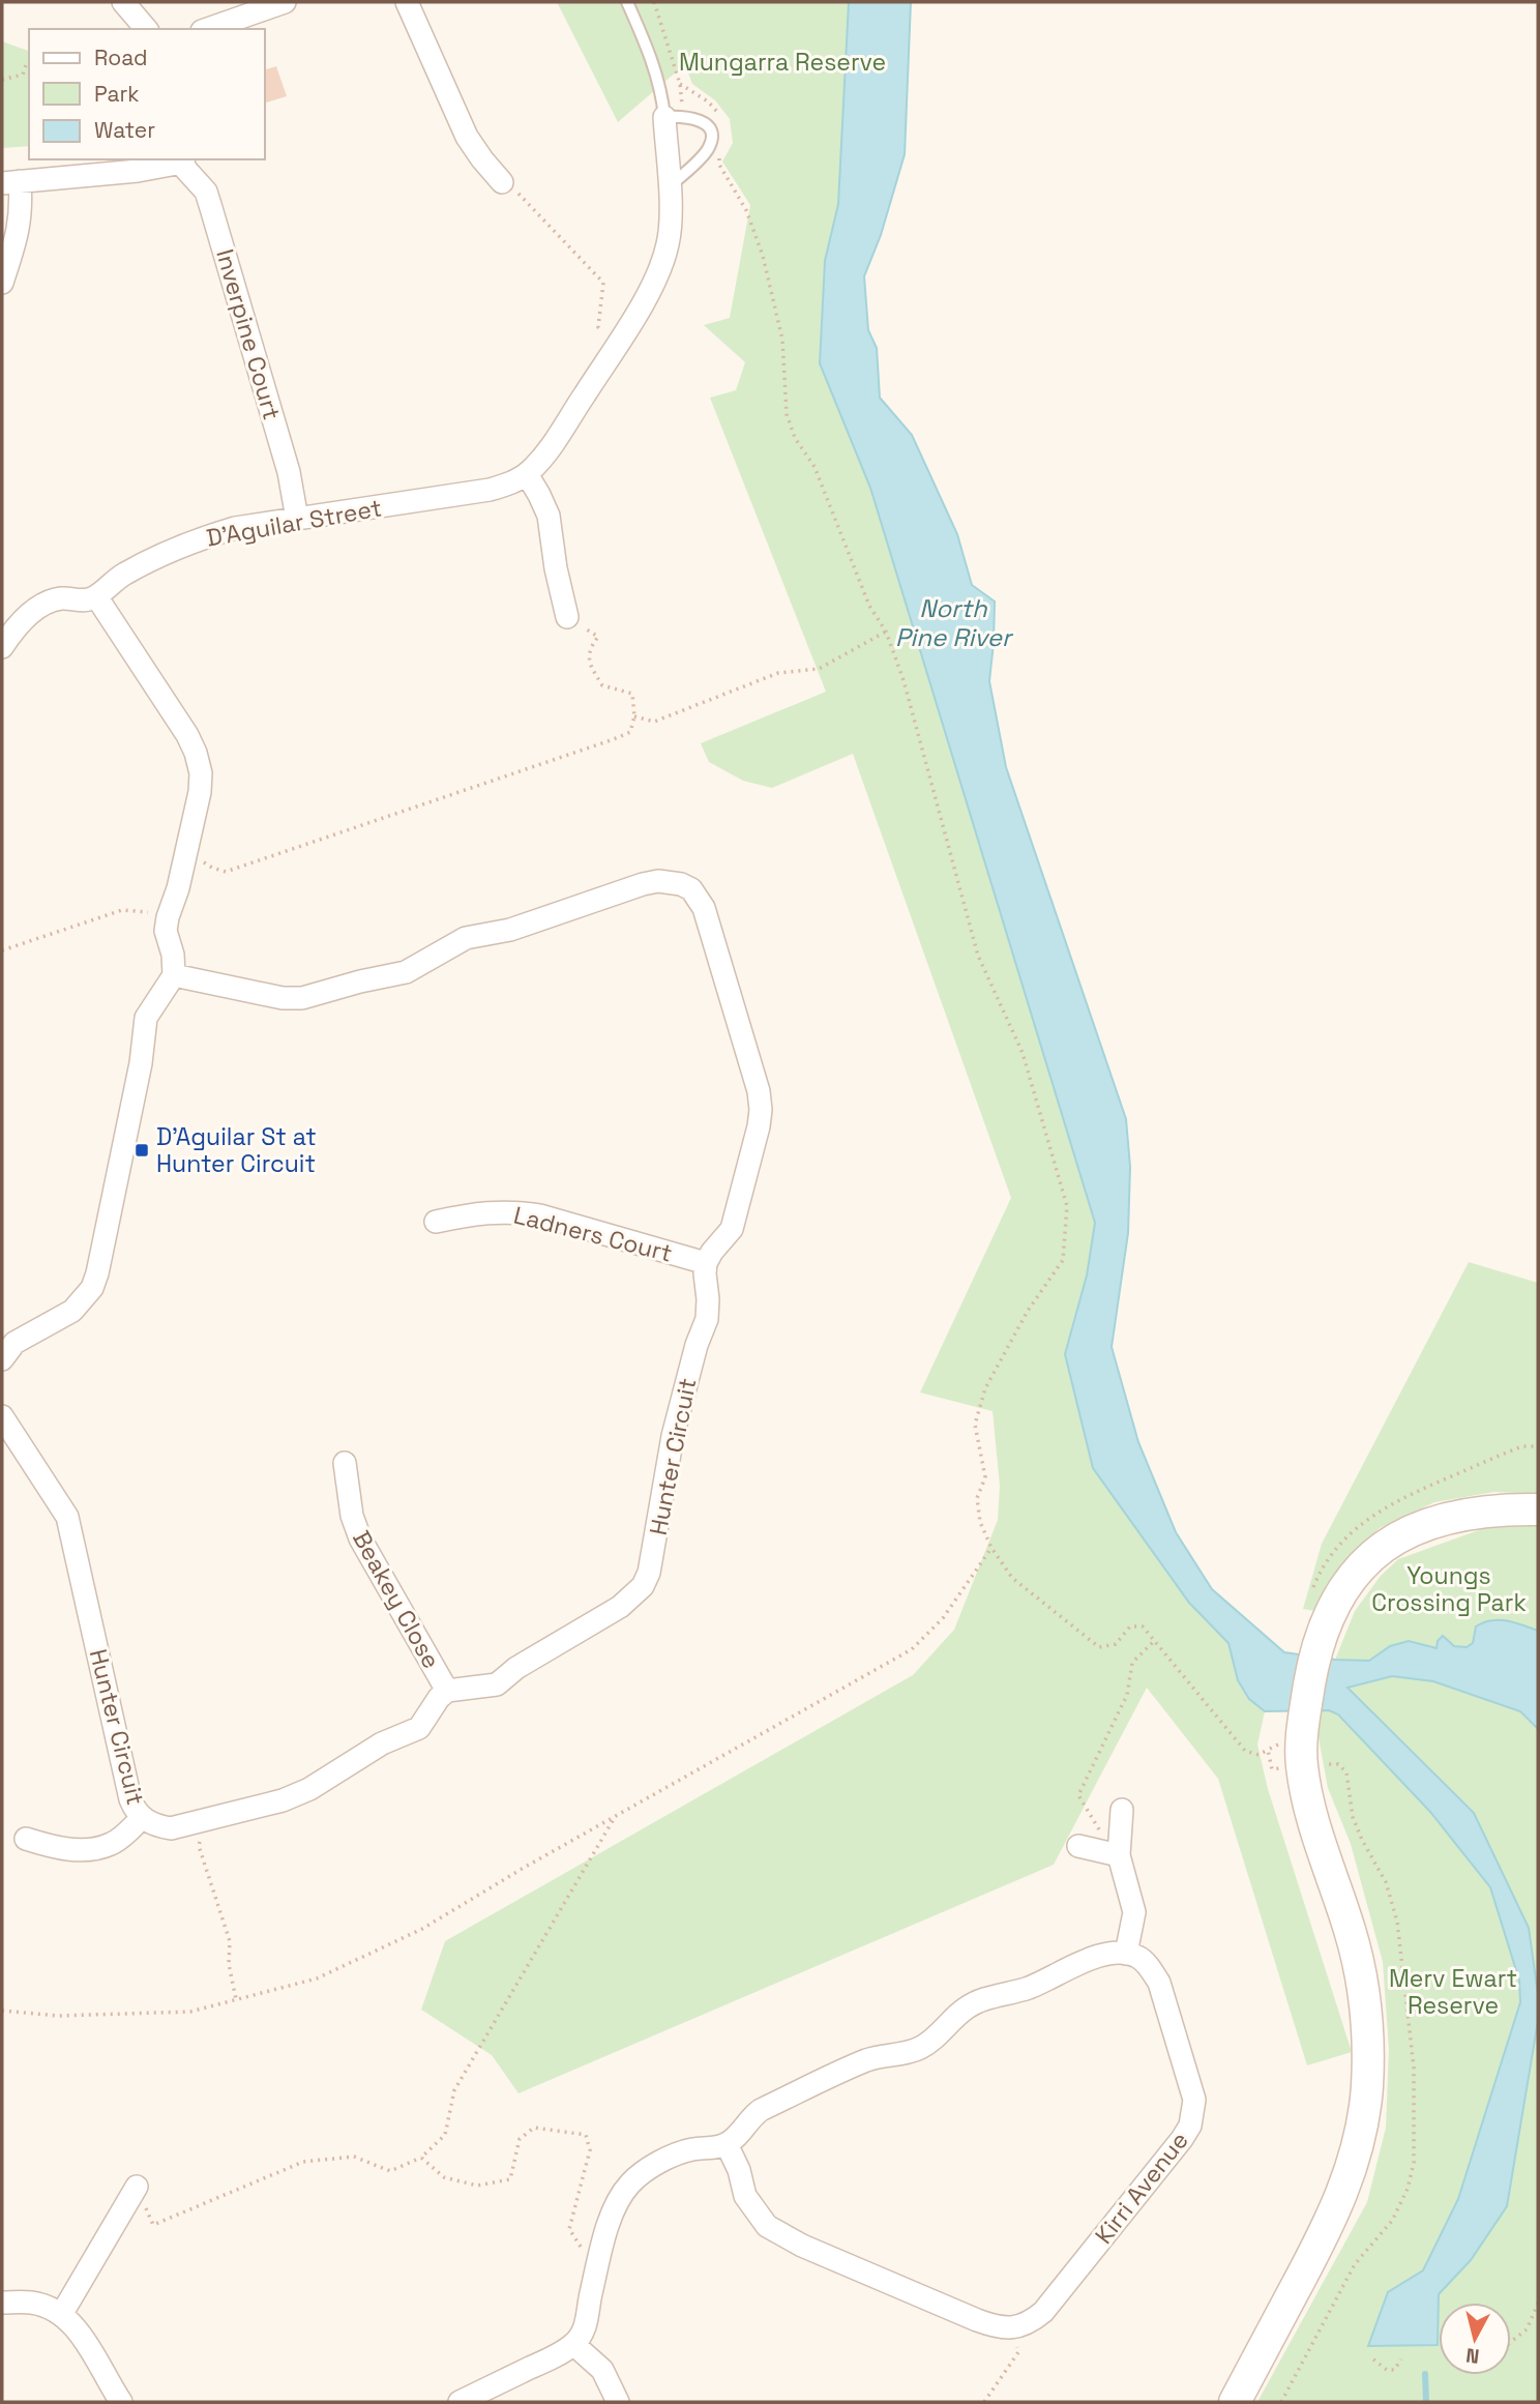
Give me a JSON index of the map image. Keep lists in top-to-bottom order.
{
  "streets": {
    "street": [
      "Inverpine Court",
      "D'Aguilar Street",
      "Ladners Court",
      "Hunter Circuit",
      "Beakey Close",
      "Kirri Avenue"
    ]
  },
  "crossings": [
    ["Inverpine Court", "D'Aguilar Street"],
    ["Ladners Court", "Hunter Circuit"],
    ["Hunter Circuit", "Beakey Close"]
  ],
  "water": ["North Pine River"],
  "parks": ["Mungarra Reserve", "Youngs Crossing Park", "Merv Ewart Reserve"],
  "places": {
    "transit": ["D'Aguilar St at Hunter Circuit"]
  },
  "legend": ["Road", "Park", "Water"],
  "north": "bottom"
}
